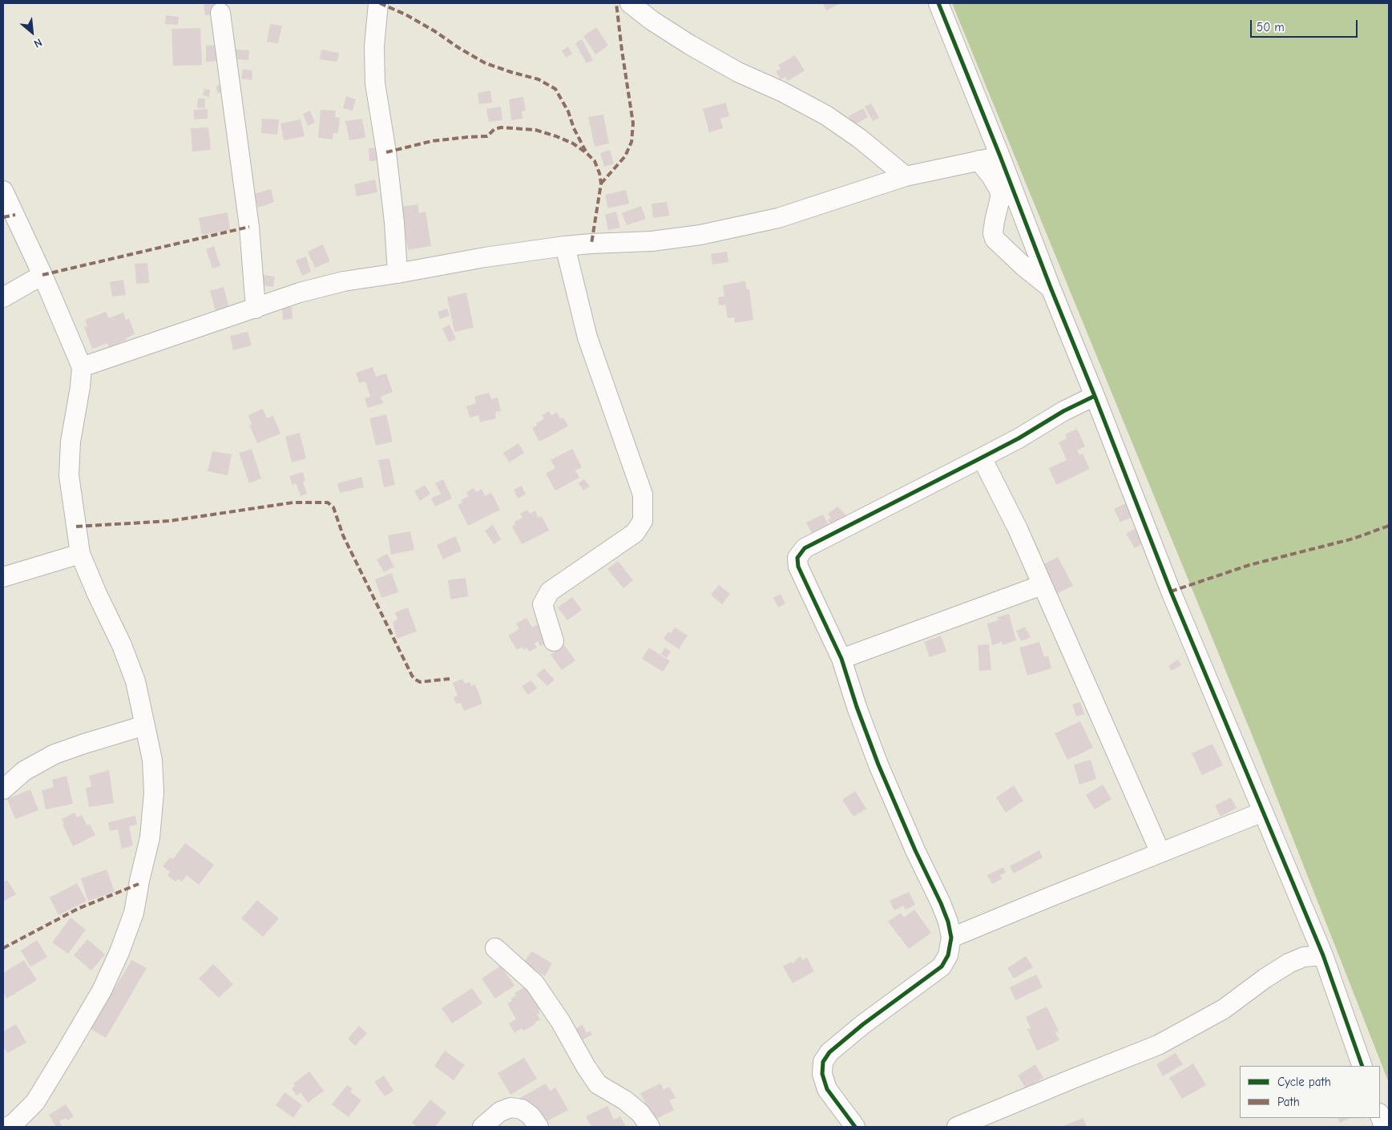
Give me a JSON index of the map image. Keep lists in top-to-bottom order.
{
  "legend": ["Cycle path", "Path"],
  "scale_bar": "50 m",
  "north": "bottom right"
}
